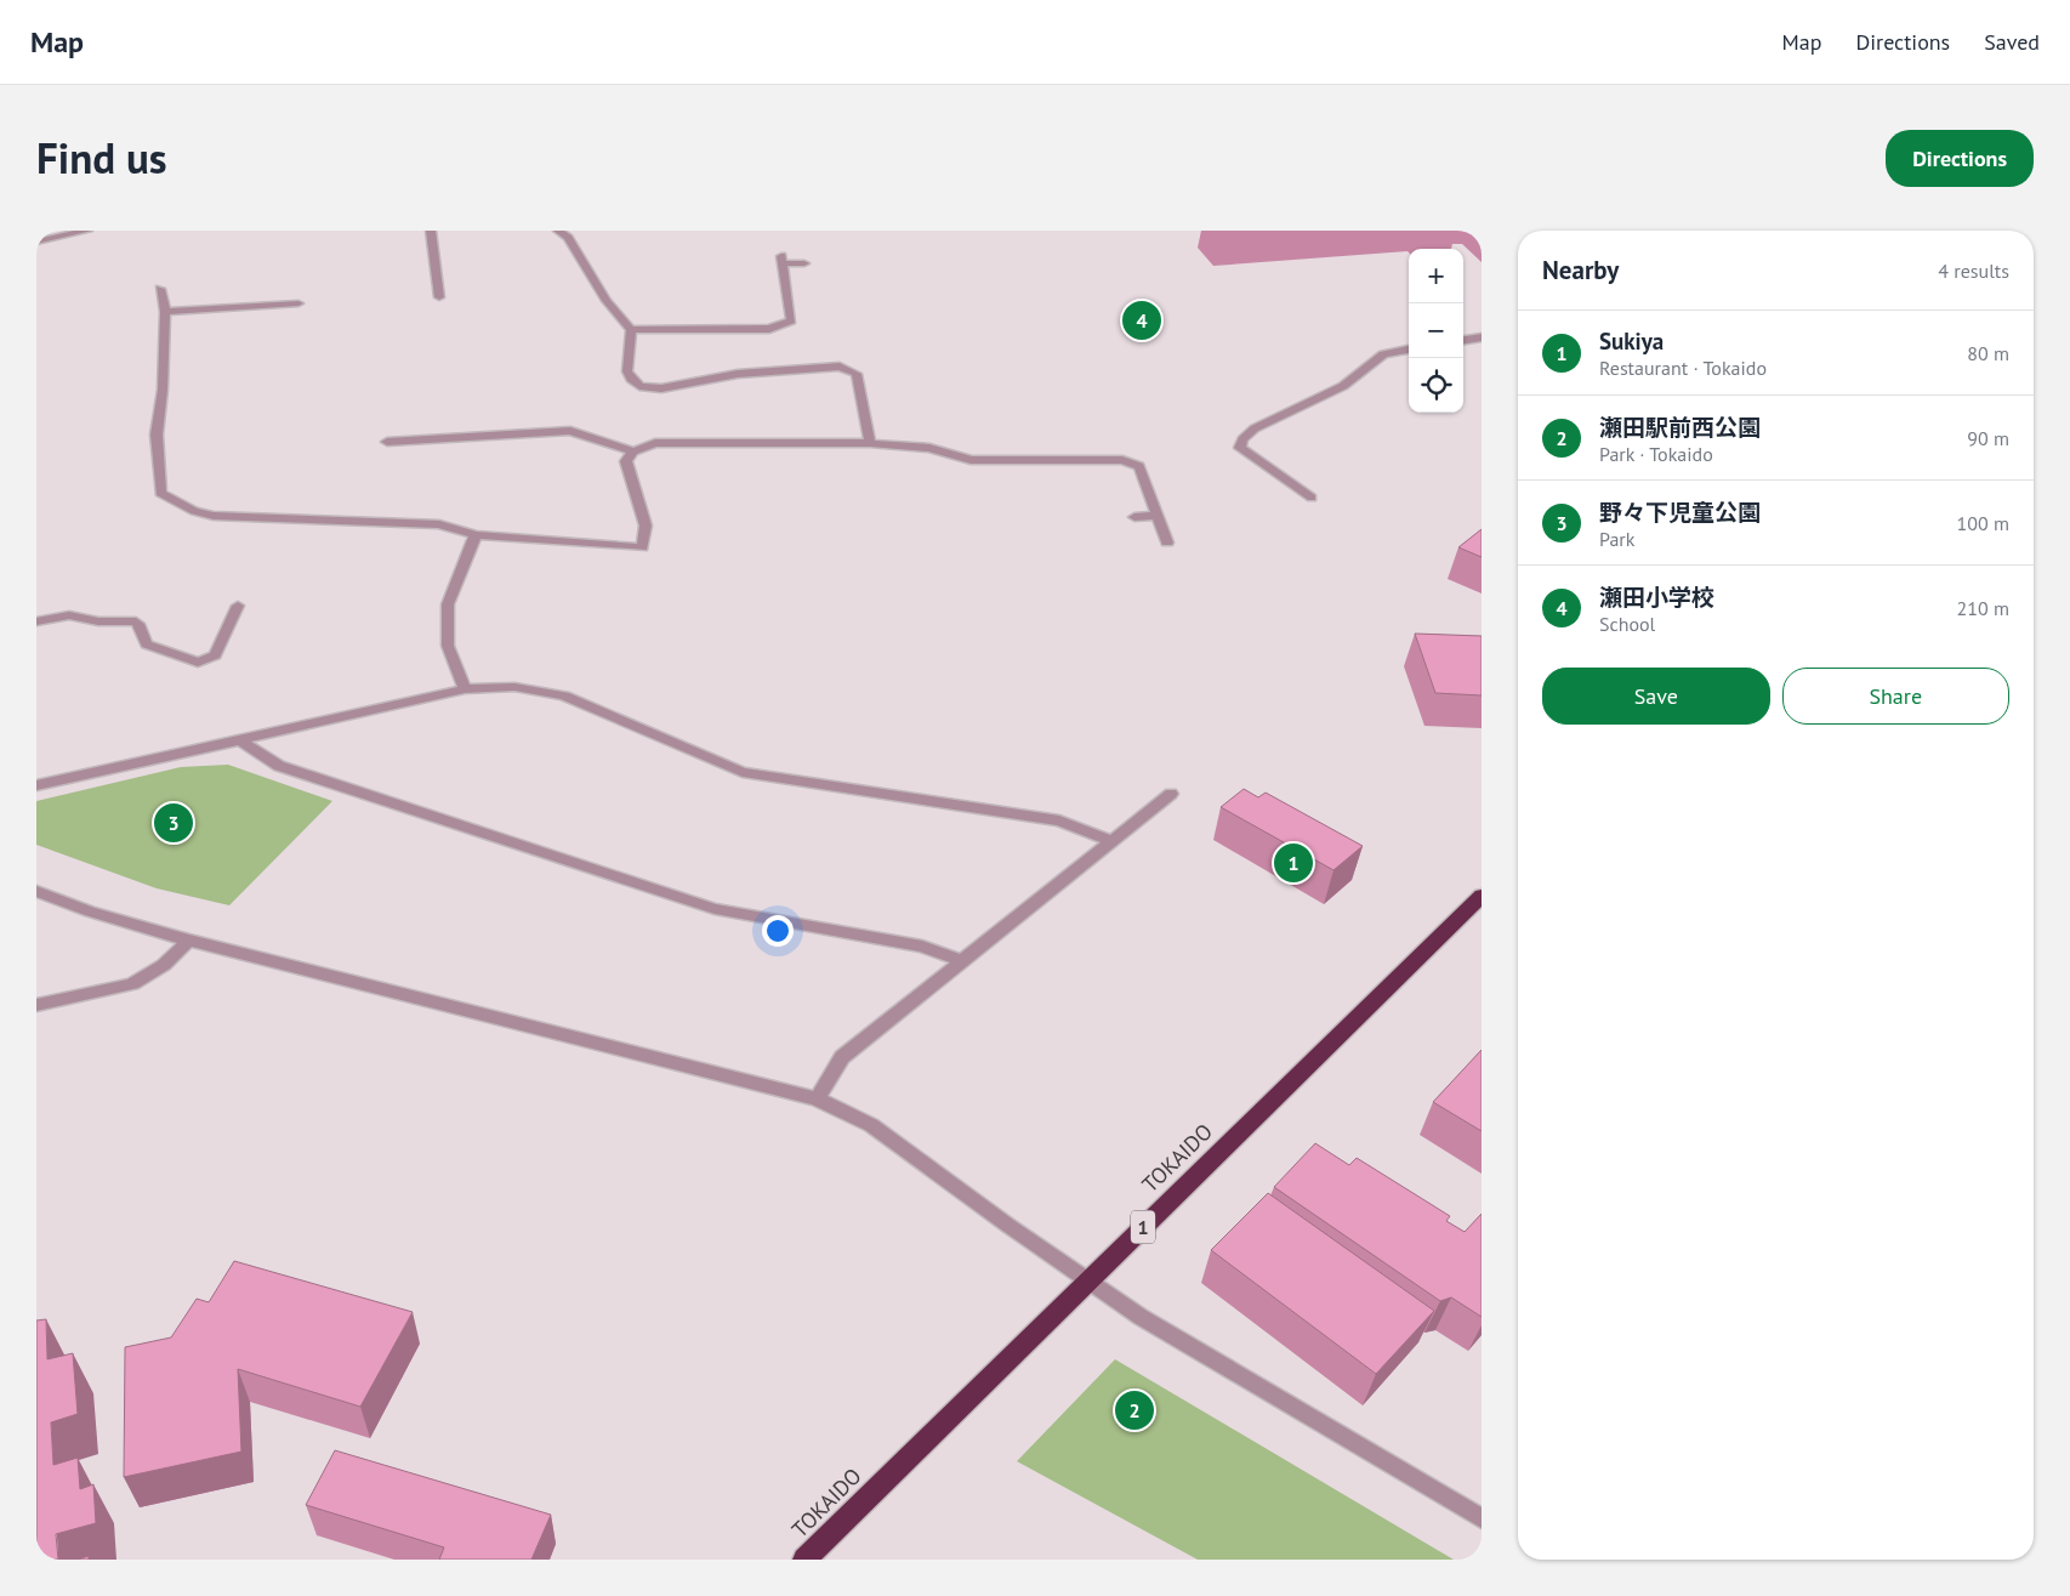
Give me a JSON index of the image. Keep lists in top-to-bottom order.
{
  "streets": {
    "highway": ["TOKAIDO", "1"]
  },
  "page": {
    "header": "Map",
    "nav": ["Map", "Directions", "Saved"],
    "title": "Find us",
    "buttons": [
      "Directions",
      ["Save", "Share"]
    ],
    "heading": ["Nearby", "4 results"],
    "map_buttons": ["+", "−"],
    "pins": [
      "4",
      "3",
      "1",
      "2"
    ],
    "list": [
      {
        "mark": "1",
        "name": "Sukiya",
        "note": "Restaurant · Tokaido",
        "value": "80 m"
      },
      {
        "mark": "2",
        "name": "瀬田駅前西公園",
        "note": "Park · Tokaido",
        "value": "90 m"
      },
      {
        "mark": "3",
        "name": "野々下児童公園",
        "note": "Park",
        "value": "100 m"
      },
      {
        "mark": "4",
        "name": "瀬田小学校",
        "note": "School",
        "value": "210 m"
      }
    ]
  }
}
